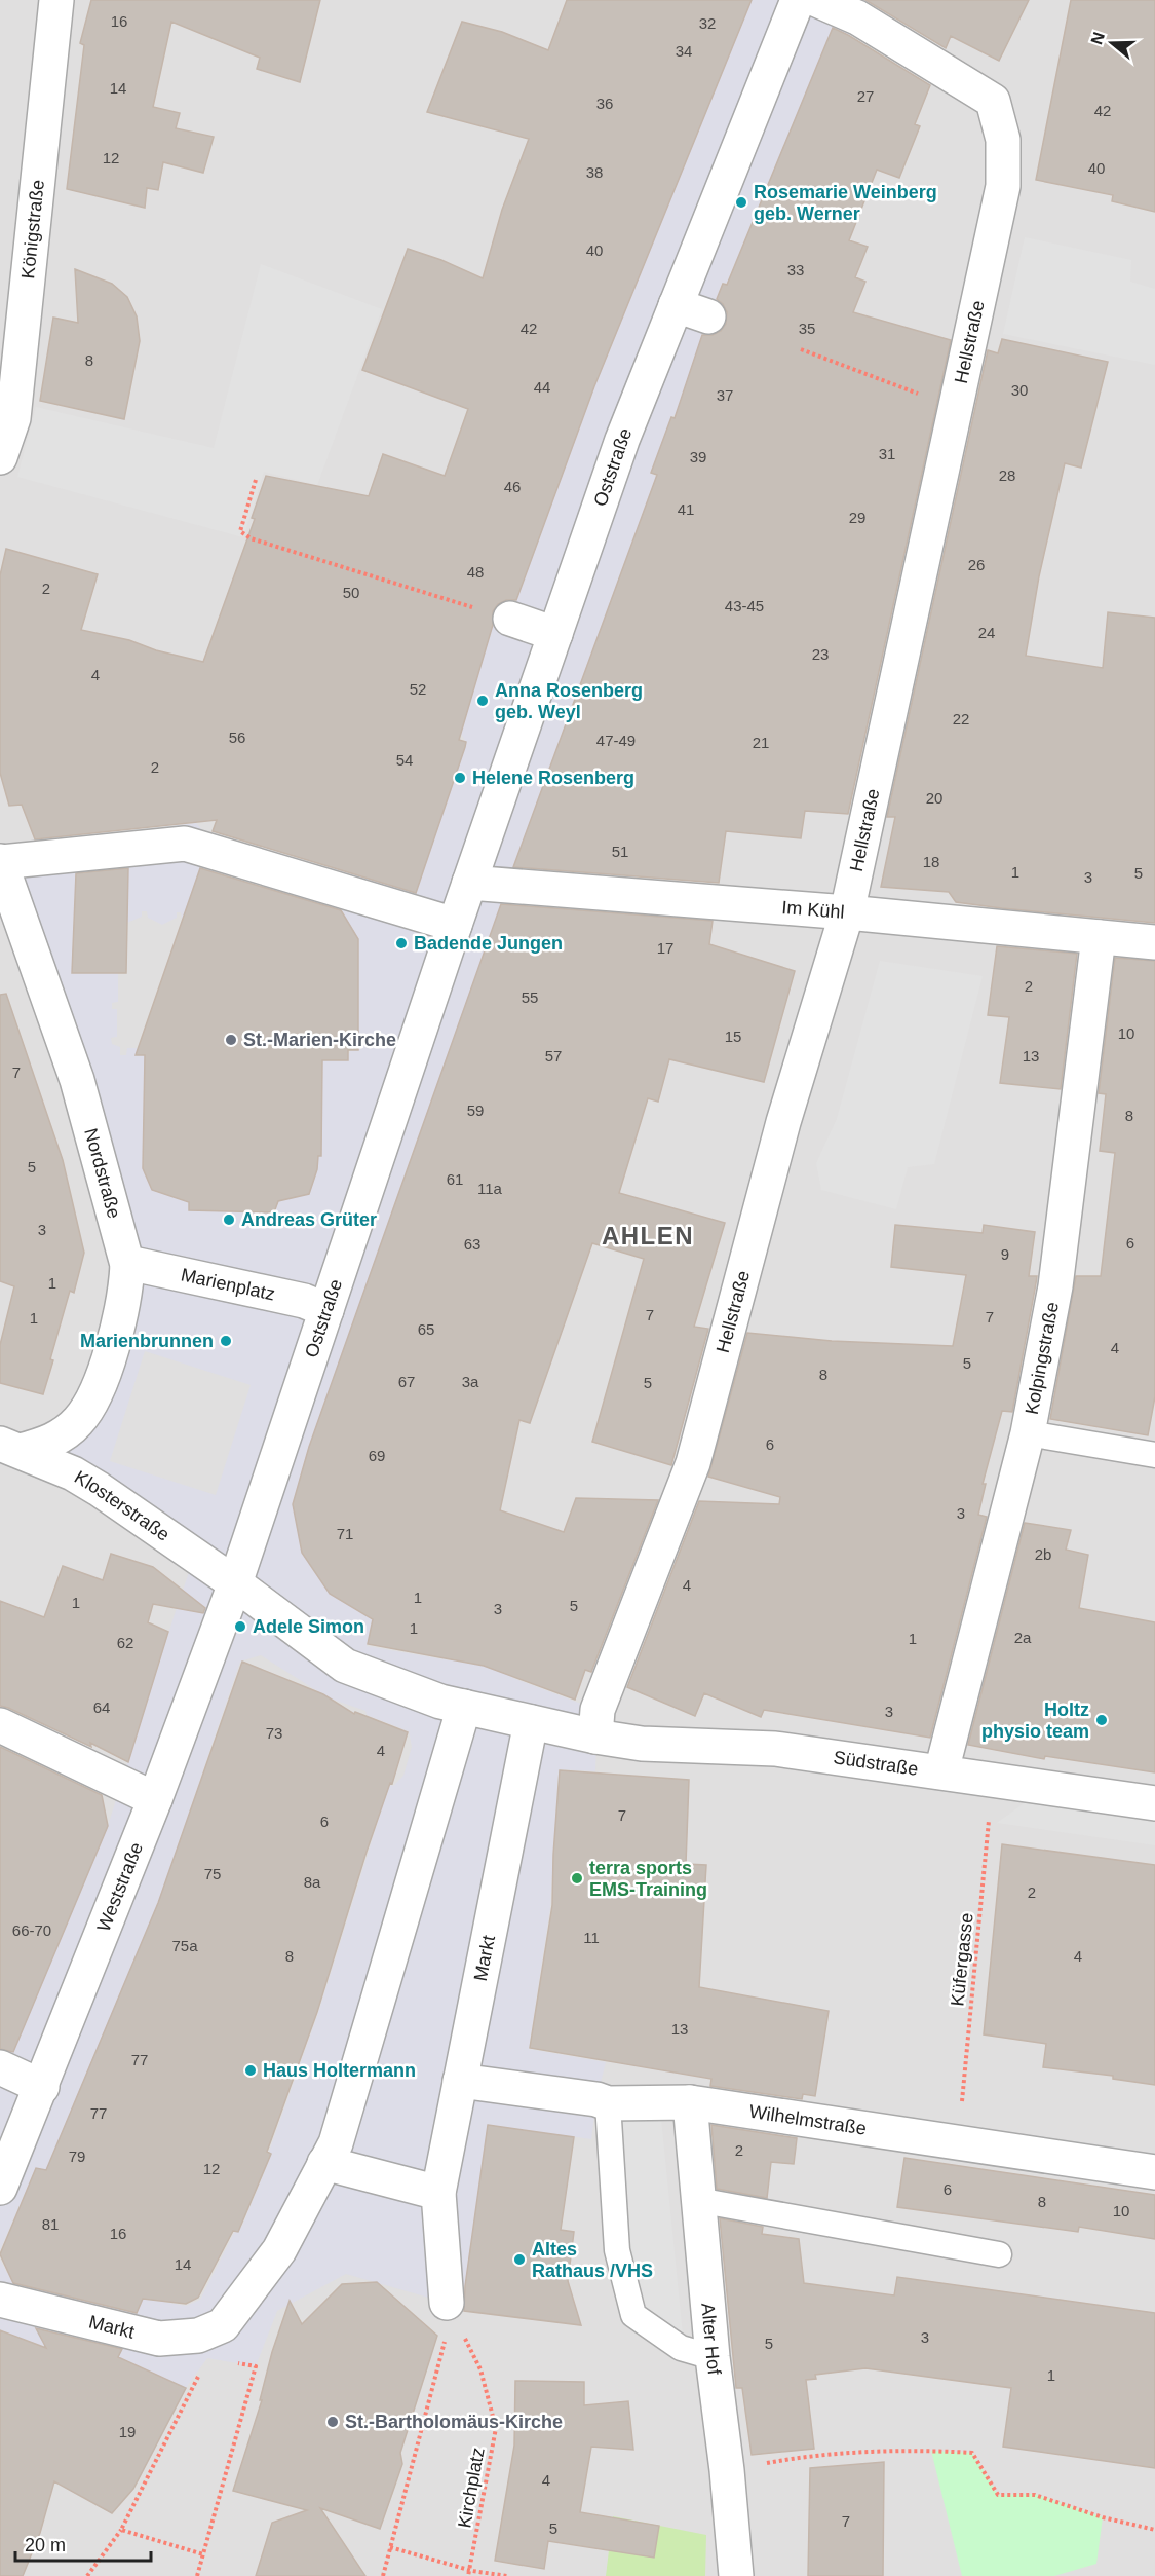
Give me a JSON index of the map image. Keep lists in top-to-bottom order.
{
  "streets": {
    "street": [
      "Königstraße",
      "Hellstraße",
      "Oststraße",
      "Im Kühl",
      "Nordstraße",
      "Marienplatz",
      "Kolpingstraße",
      "Klosterstraße",
      "Südstraße",
      "Weststraße",
      "Markt",
      "Wilhelmstraße",
      "Alter Hof"
    ],
    "path": ["Küfergasse", "Kirchplatz"]
  },
  "crossings": [
    ["Hellstraße", "Im Kühl"],
    ["Hellstraße", "Südstraße"],
    ["Oststraße", "Im Kühl"],
    ["Oststraße", "Marienplatz"],
    ["Oststraße", "Klosterstraße"],
    ["Oststraße", "Weststraße"],
    ["Im Kühl", "Kolpingstraße"],
    ["Nordstraße", "Marienplatz"],
    ["Nordstraße", "Klosterstraße"],
    ["Kolpingstraße", "Südstraße"],
    ["Klosterstraße", "Weststraße"],
    ["Südstraße", "Küfergasse"],
    ["Markt", "Wilhelmstraße"],
    ["Markt", "Kirchplatz"],
    ["Küfergasse", "Wilhelmstraße"],
    ["Wilhelmstraße", "Alter Hof"]
  ],
  "districts": ["AHLEN"],
  "places": [
    "Rosemarie Weinberg geb. Werner",
    "Anna Rosenberg geb. Weyl",
    "Helene Rosenberg",
    "Badende Jungen",
    "St.-Marien-Kirche",
    "Andreas Grüter",
    "Marienbrunnen",
    "Adele Simon",
    "Holtz physio team",
    "terra sports EMS-Training",
    "Haus Holtermann",
    "Altes Rathaus /VHS",
    "St.-Bartholomäus-Kirche"
  ],
  "house_numbers": [
    "16",
    "32",
    "34",
    "14",
    "27",
    "36",
    "42",
    "12",
    "40",
    "38",
    "40",
    "33",
    "42",
    "35",
    "8",
    "44",
    "30",
    "37",
    "31",
    "39",
    "28",
    "46",
    "41",
    "29",
    "26",
    "48",
    "2",
    "50",
    "43-45",
    "24",
    "23",
    "4",
    "52",
    "22",
    "56",
    "47-49",
    "21",
    "54",
    "2",
    "20",
    "51",
    "18",
    "1",
    "5",
    "3",
    "17",
    "2",
    "55",
    "10",
    "15",
    "57",
    "13",
    "7",
    "59",
    "8",
    "5",
    "61",
    "11a",
    "3",
    "6",
    "63",
    "9",
    "1",
    "7",
    "7",
    "1",
    "65",
    "4",
    "5",
    "8",
    "67",
    "3a",
    "5",
    "6",
    "69",
    "3",
    "71",
    "2b",
    "4",
    "1",
    "1",
    "5",
    "3",
    "1",
    "2a",
    "1",
    "62",
    "64",
    "3",
    "73",
    "4",
    "7",
    "6",
    "75",
    "8a",
    "2",
    "66-70",
    "11",
    "75a",
    "8",
    "4",
    "13",
    "77",
    "77",
    "2",
    "79",
    "12",
    "6",
    "8",
    "10",
    "81",
    "16",
    "14",
    "3",
    "5",
    "1",
    "19",
    "4",
    "7",
    "5"
  ],
  "scale_bar": "20 m",
  "north": "left"
}
